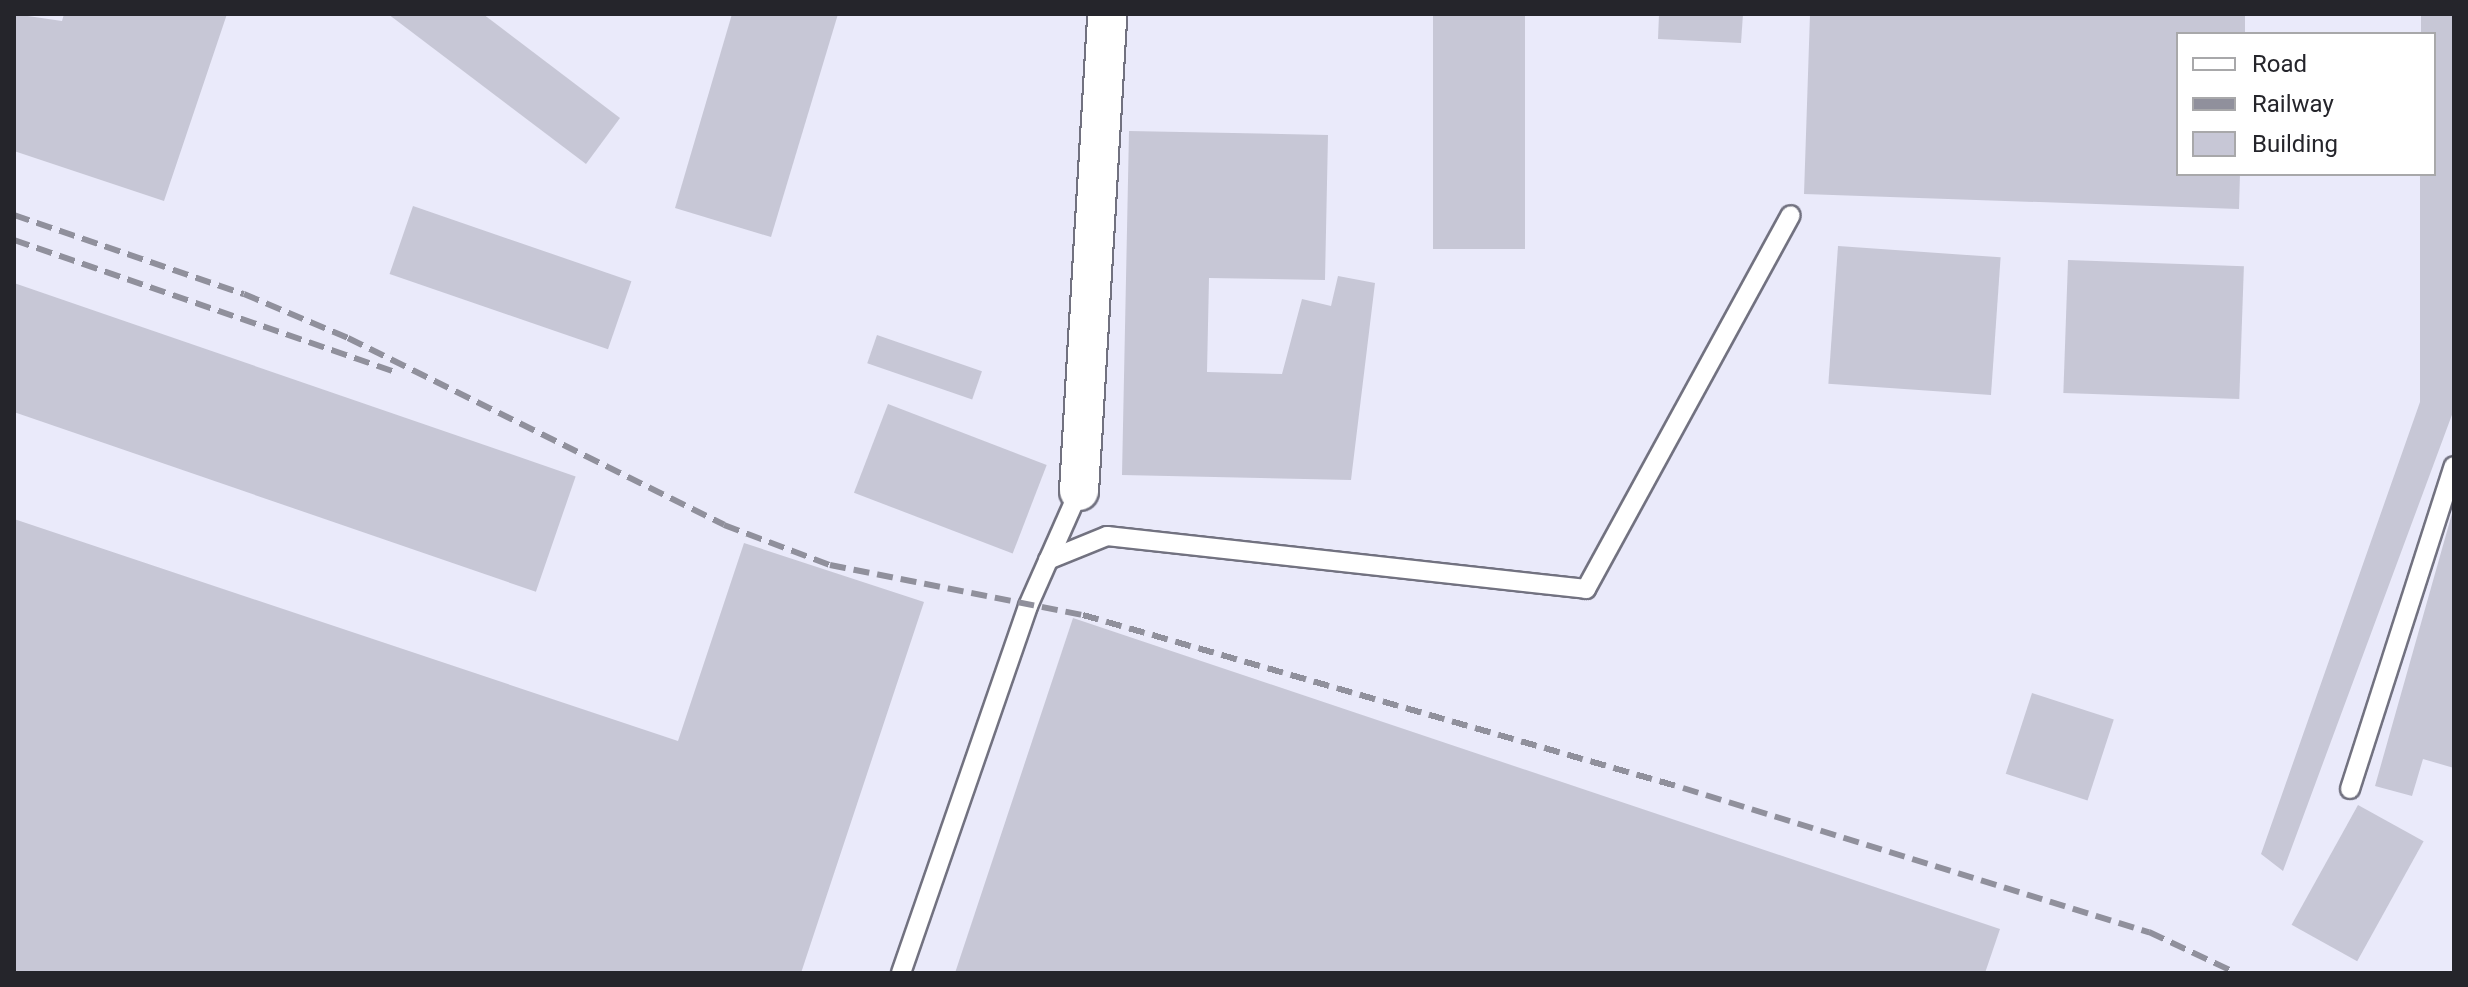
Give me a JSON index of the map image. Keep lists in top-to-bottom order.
{
  "legend": ["Road", "Railway", "Building"]
}
